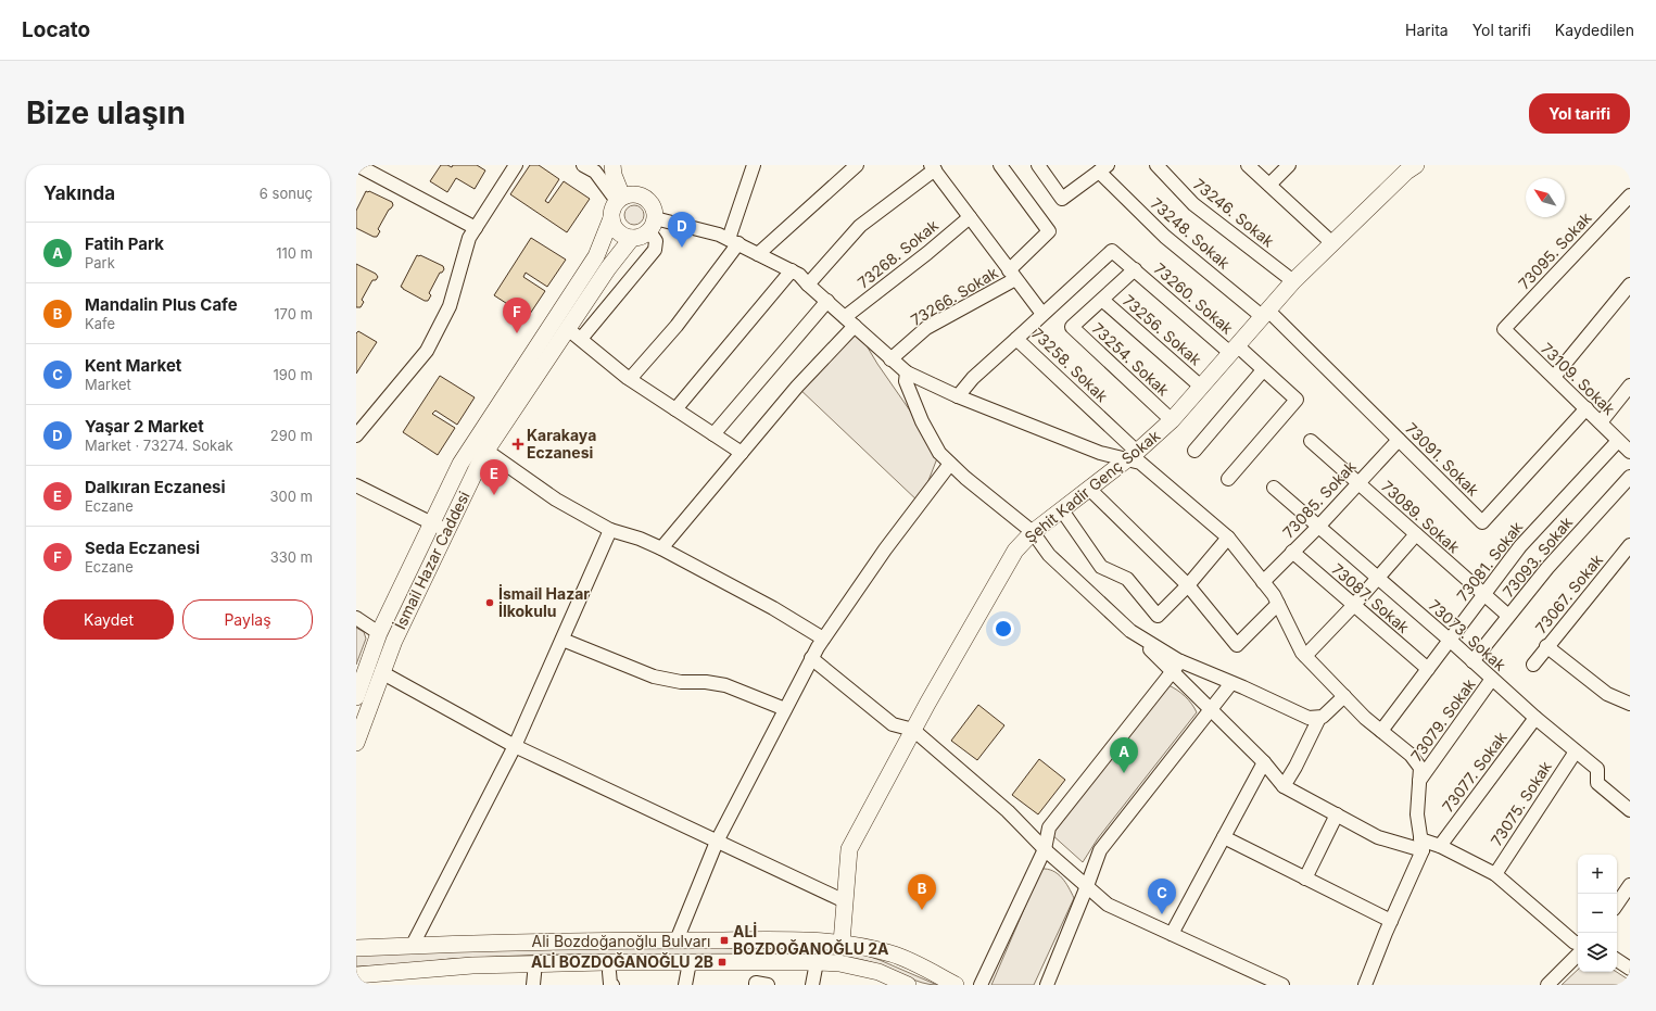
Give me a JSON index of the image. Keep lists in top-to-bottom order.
{
  "streets": {
    "main road": ["Şehit Kadir Genç Sokak", "İsmail Hazar Caddesi", "Ali Bozdoğanoğlu Bulvarı"],
    "street": [
      "73246. Sokak",
      "73248. Sokak",
      "73095. Sokak",
      "73268. Sokak",
      "73266. Sokak",
      "73260. Sokak",
      "73256. Sokak",
      "73254. Sokak",
      "73258. Sokak",
      "73109. Sokak",
      "73091. Sokak",
      "73085. Sokak",
      "73089. Sokak",
      "73093. Sokak",
      "73081. Sokak",
      "73067. Sokak",
      "73087. Sokak",
      "73073. Sokak",
      "73079. Sokak",
      "73077. Sokak",
      "73075. Sokak"
    ]
  },
  "crossings": [
    ["73246. Sokak", "Şehit Kadir Genç Sokak"],
    ["73248. Sokak", "73091. Sokak"],
    ["73248. Sokak", "Şehit Kadir Genç Sokak"],
    ["73095. Sokak", "73109. Sokak"],
    ["73260. Sokak", "73254. Sokak"],
    ["73260. Sokak", "73258. Sokak"],
    ["73260. Sokak", "Şehit Kadir Genç Sokak"],
    ["73256. Sokak", "73254. Sokak"],
    ["73256. Sokak", "Şehit Kadir Genç Sokak"],
    ["73254. Sokak", "73258. Sokak"],
    ["73254. Sokak", "Şehit Kadir Genç Sokak"],
    ["73258. Sokak", "Şehit Kadir Genç Sokak"],
    ["73109. Sokak", "73091. Sokak"],
    ["73109. Sokak", "73081. Sokak"],
    ["73091. Sokak", "Şehit Kadir Genç Sokak"],
    ["73091. Sokak", "73085. Sokak"],
    ["Şehit Kadir Genç Sokak", "Ali Bozdoğanoğlu Bulvarı"],
    ["73085. Sokak", "73089. Sokak"],
    ["73085. Sokak", "73087. Sokak"],
    ["73085. Sokak", "73073. Sokak"],
    ["73089. Sokak", "73093. Sokak"],
    ["73089. Sokak", "73081. Sokak"],
    ["73093. Sokak", "73073. Sokak"],
    ["73081. Sokak", "73087. Sokak"],
    ["73081. Sokak", "73073. Sokak"],
    ["73073. Sokak", "73079. Sokak"],
    ["73073. Sokak", "73077. Sokak"],
    ["73073. Sokak", "73075. Sokak"]
  ],
  "places": {
    "health": ["Karakaya Eczanesi"],
    "other": ["İsmail Hazar İlkokulu"],
    "transit": ["ALİ BOZDOĞANOĞLU 2A", "ALİ BOZDOĞANOĞLU 2B"]
  },
  "north": "top left",
  "page": {
    "header": "Locato",
    "nav": ["Harita", "Yol tarifi", "Kaydedilen"],
    "buttons": [
      "Yol tarifi",
      ["Kaydet", "Paylaş"]
    ],
    "title": "Bize ulaşın",
    "heading": ["Yakında", "6 sonuç"],
    "pins": [
      "D",
      "F",
      "E",
      "A",
      "B",
      "C"
    ],
    "list": [
      {
        "mark": "A",
        "name": "Fatih Park",
        "note": "Park",
        "value": "110 m"
      },
      {
        "mark": "B",
        "name": "Mandalin Plus Cafe",
        "note": "Kafe",
        "value": "170 m"
      },
      {
        "mark": "C",
        "name": "Kent Market",
        "note": "Market",
        "value": "190 m"
      },
      {
        "mark": "D",
        "name": "Yaşar 2 Market",
        "note": "Market · 73274. Sokak",
        "value": "290 m"
      },
      {
        "mark": "E",
        "name": "Dalkıran Eczanesi",
        "note": "Eczane",
        "value": "300 m"
      },
      {
        "mark": "F",
        "name": "Seda Eczanesi",
        "note": "Eczane",
        "value": "330 m"
      }
    ],
    "map_buttons": ["+", "−"]
  }
}
